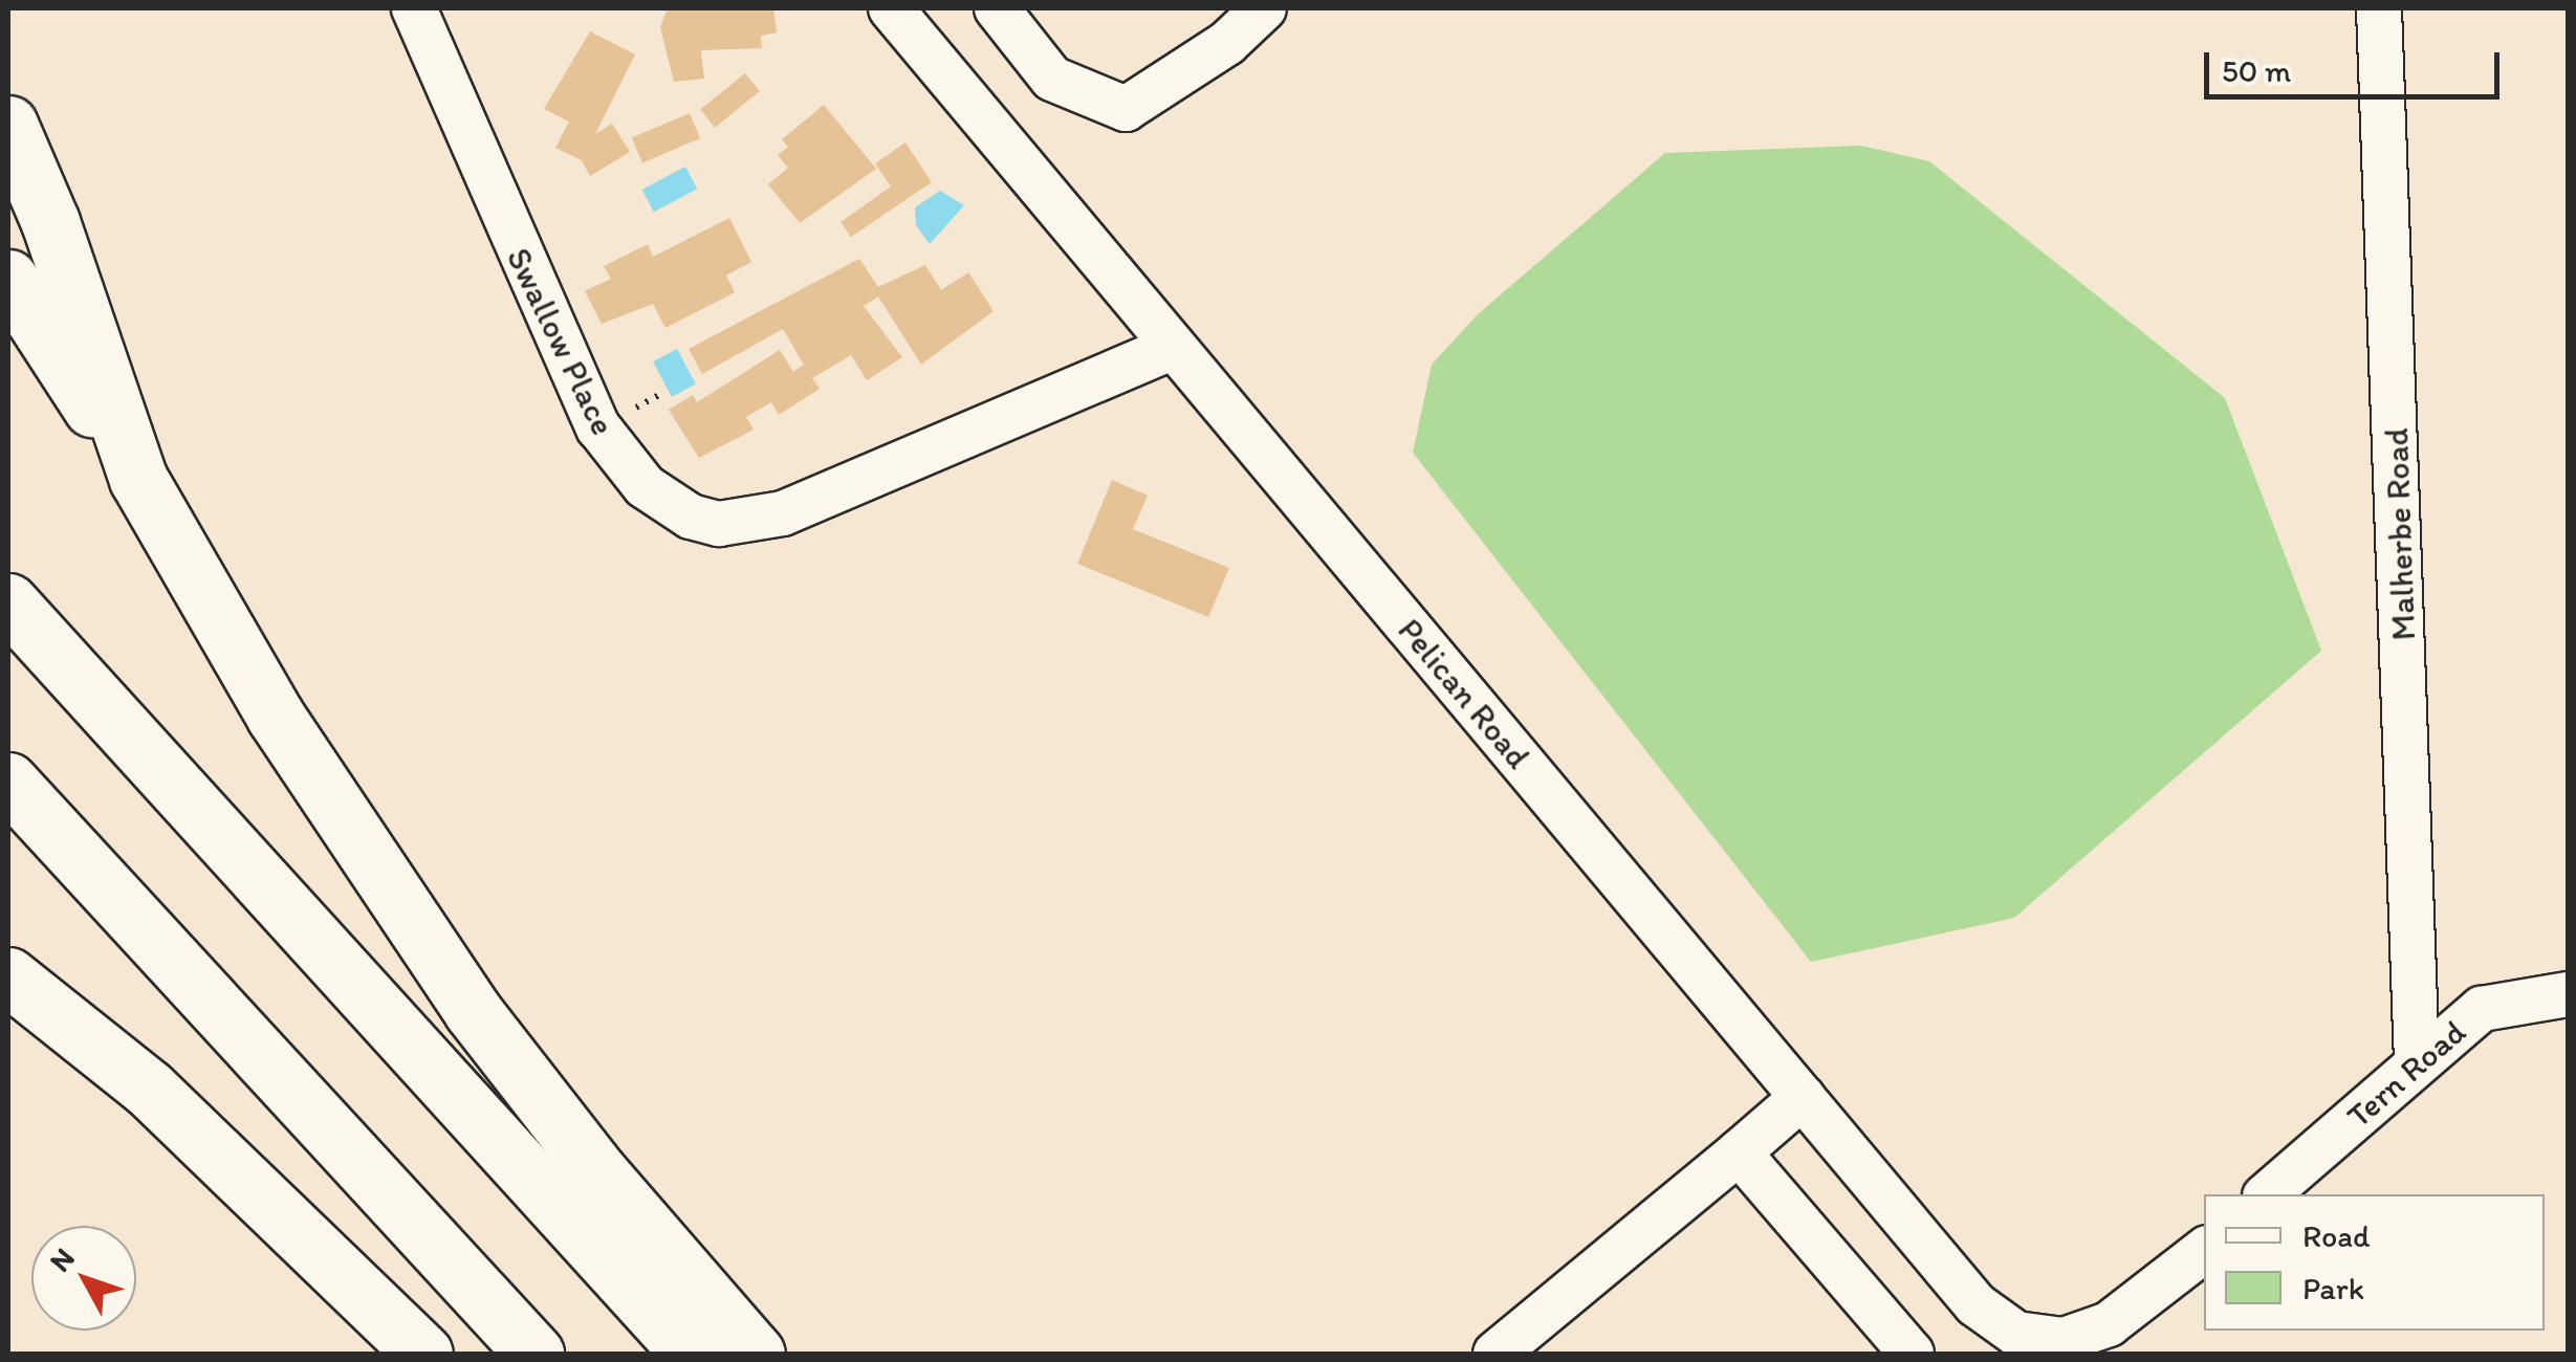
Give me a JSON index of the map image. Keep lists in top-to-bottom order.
{
  "streets": {
    "street": [
      "Swallow Place",
      "Malherbe Road",
      "Pelican Road",
      "Tern Road"
    ]
  },
  "crossings": [
    ["Swallow Place", "Pelican Road"],
    ["Malherbe Road", "Tern Road"]
  ],
  "legend": ["Road", "Park"],
  "scale_bar": "50 m",
  "north": "top left"
}
